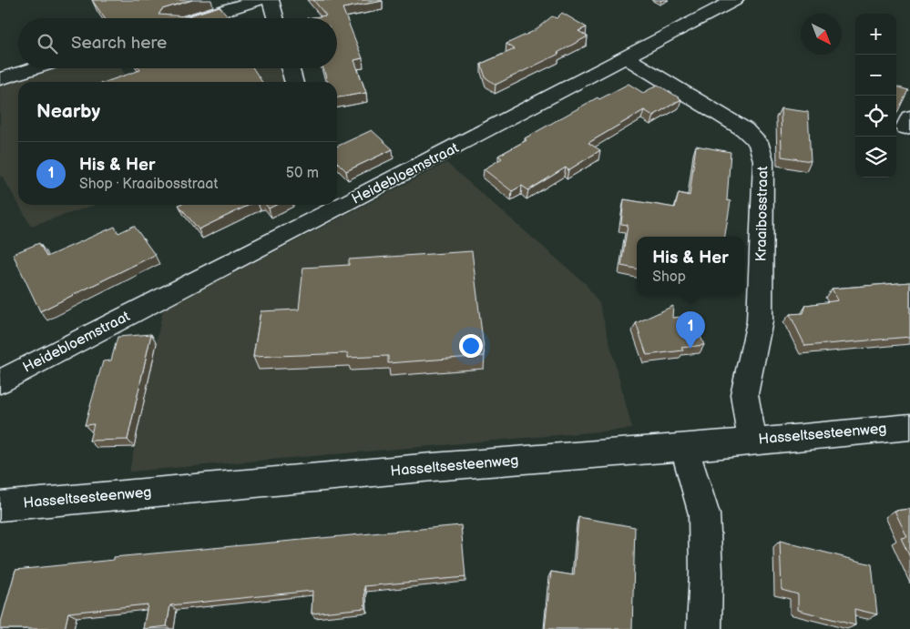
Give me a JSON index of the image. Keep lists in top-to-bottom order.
{
  "streets": {
    "street": ["Heidebloemstraat", "Kraaibosstraat", "Hasseltsesteenweg"]
  },
  "crossings": [
    ["Heidebloemstraat", "Kraaibosstraat"],
    ["Kraaibosstraat", "Hasseltsesteenweg"]
  ],
  "north": "bottom right",
  "page": {
    "map_buttons": ["+", "−"],
    "search": "Search here",
    "heading": "Nearby",
    "list": [
      {
        "mark": "1",
        "name": "His & Her",
        "note": "Shop · Kraaibosstraat",
        "value": "50 m"
      }
    ],
    "popup": ["His & Her", "Shop"],
    "pins": "1"
  }
}
